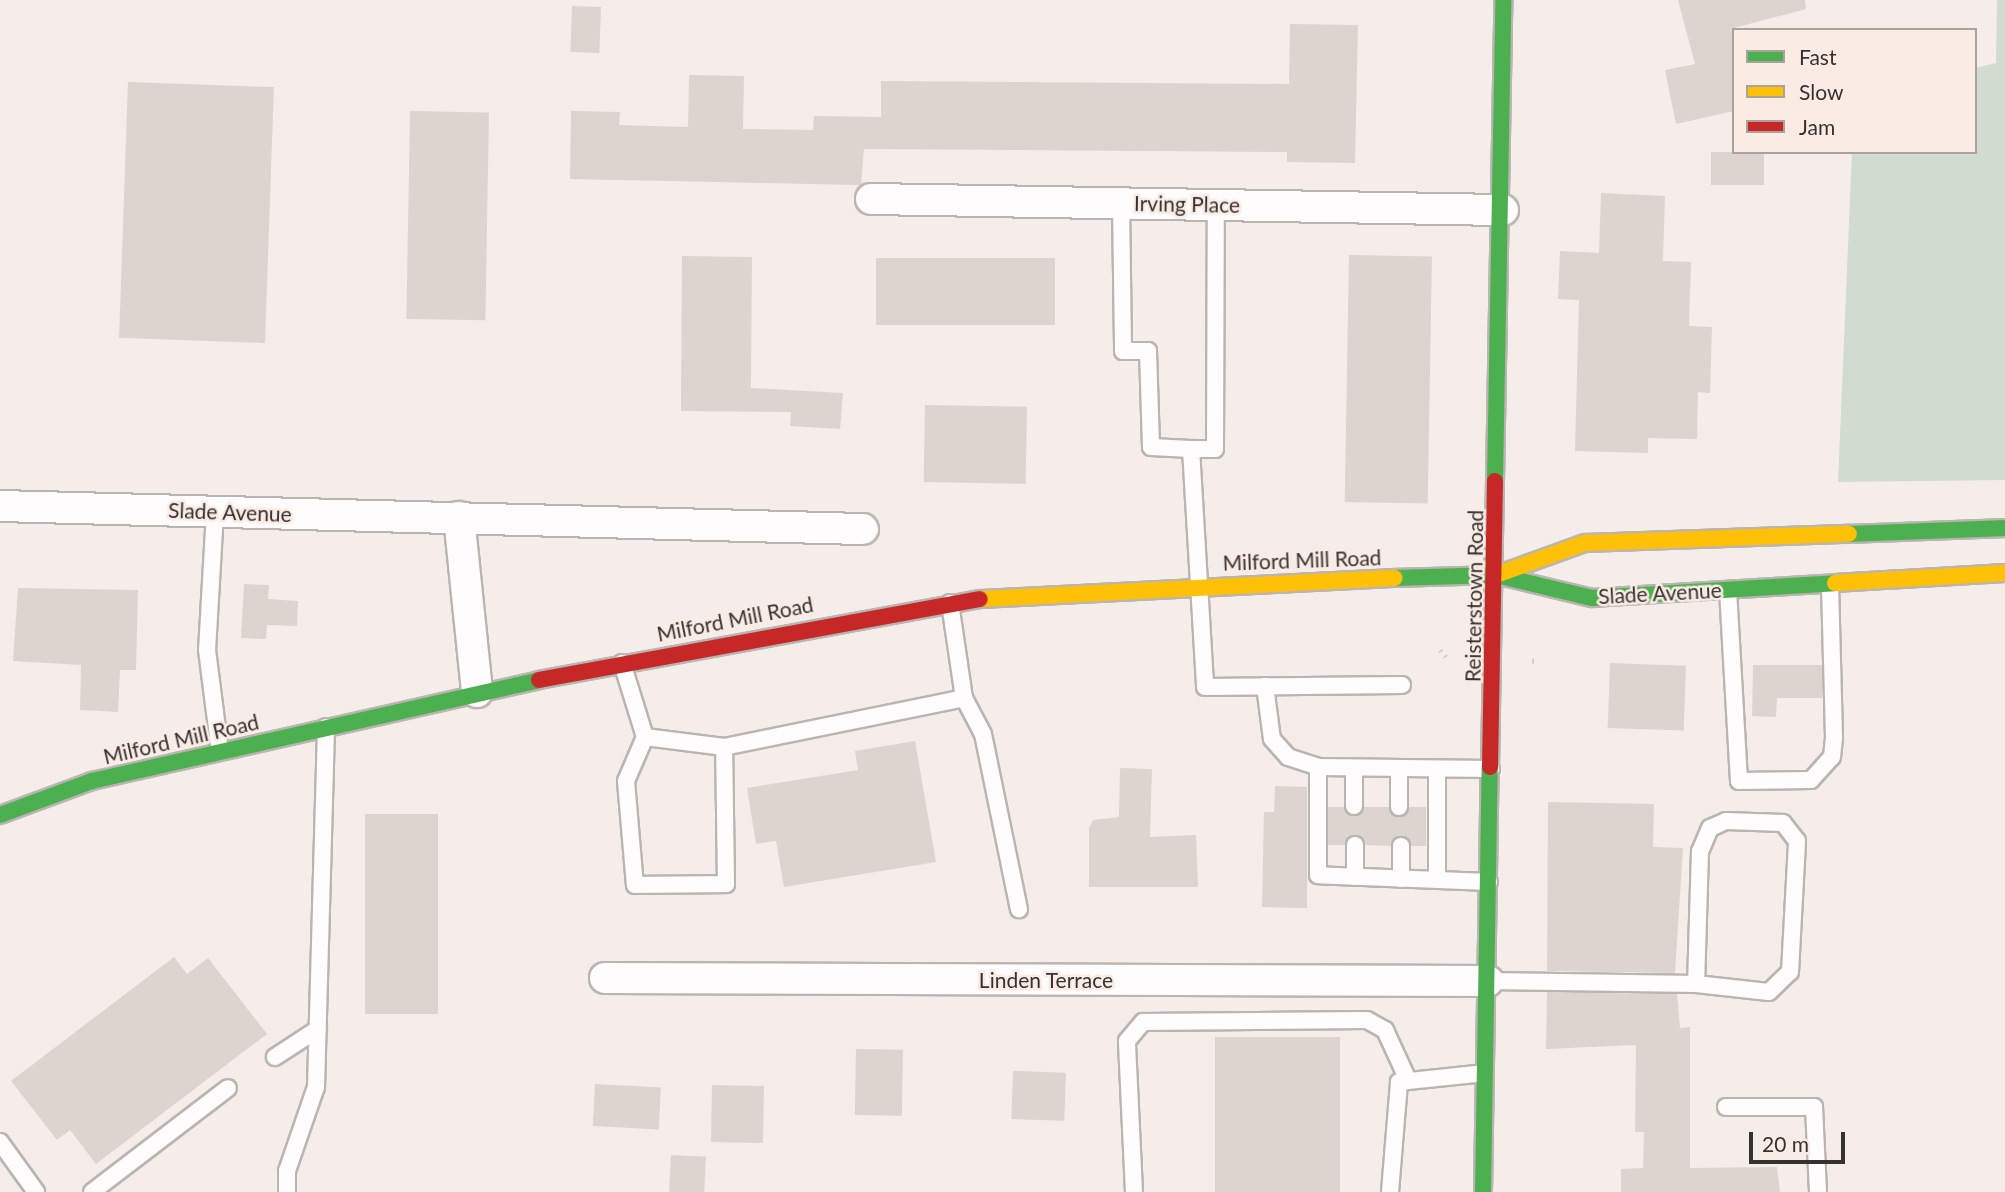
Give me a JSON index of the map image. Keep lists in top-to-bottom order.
{
  "streets": {
    "main road": ["Slade Avenue", "Milford Mill Road", "Reisterstown Road"],
    "street": ["Irving Place", "Linden Terrace"]
  },
  "crossings": [
    ["Irving Place", "Reisterstown Road"],
    ["Slade Avenue", "Milford Mill Road"],
    ["Slade Avenue", "Reisterstown Road"],
    ["Milford Mill Road", "Reisterstown Road"],
    ["Reisterstown Road", "Linden Terrace"]
  ],
  "legend": ["Fast", "Slow", "Jam"],
  "scale_bar": "20 m"
}
